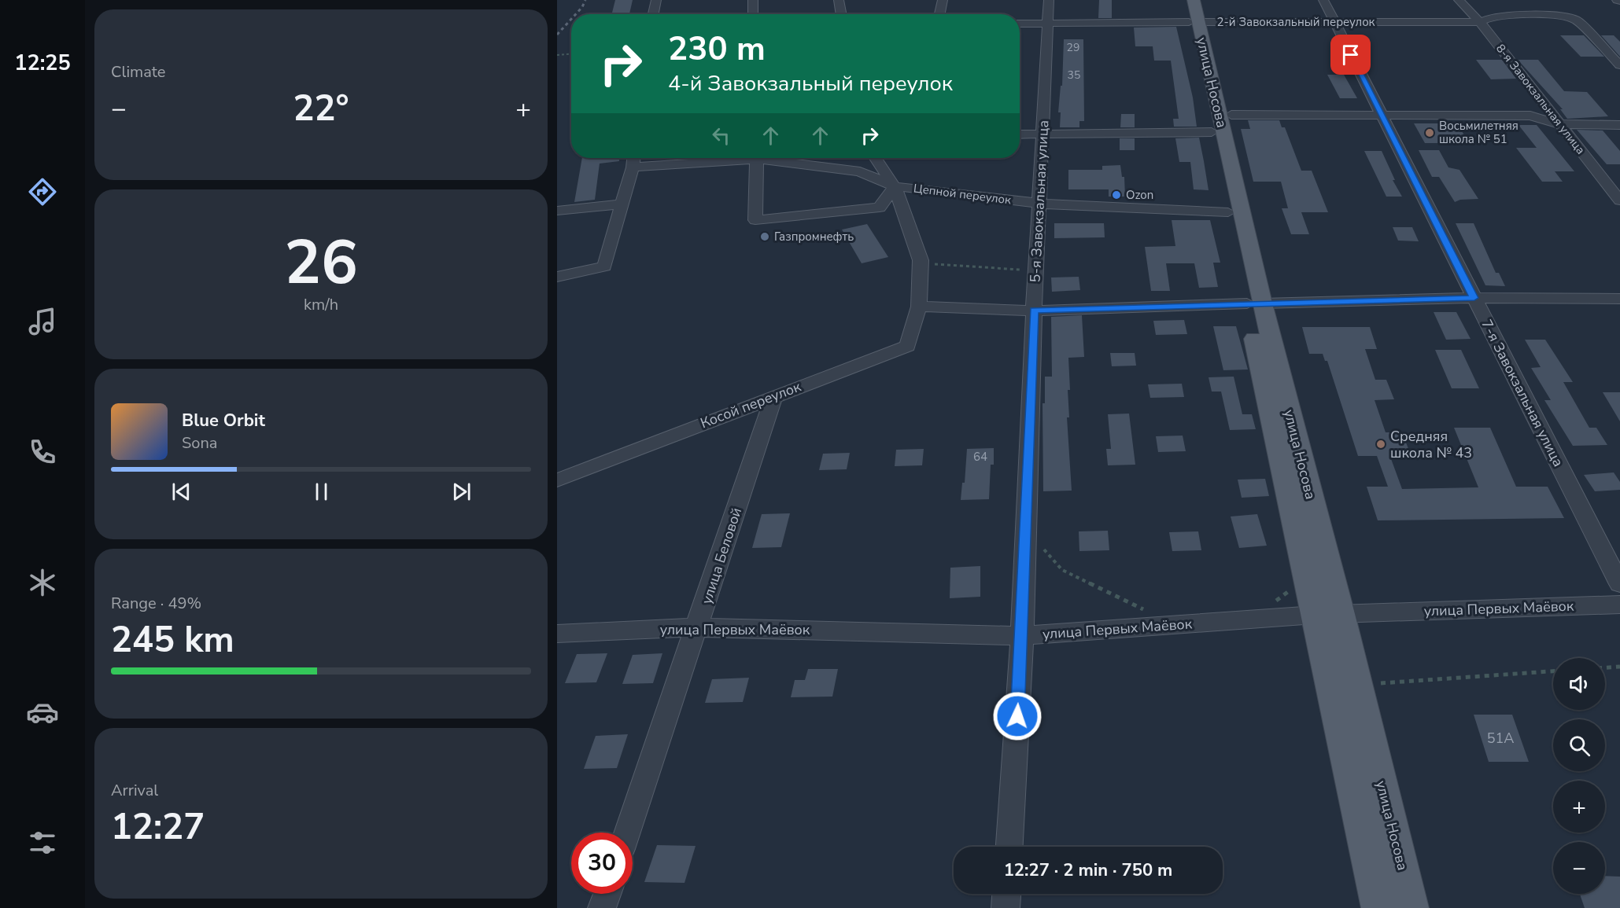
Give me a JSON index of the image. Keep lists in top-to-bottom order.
{
  "streets": {
    "main road": ["улица Носова"],
    "street": [
      "2-й Завокзальный переулок",
      "8-я Завокзальная улица",
      "Цепной переулок",
      "5-я Завокзальная улица",
      "7-я Завокзальная улица",
      "Косой переулок",
      "улица Беловой",
      "улица Первых Маёвок"
    ]
  },
  "crossings": [
    ["2-й Завокзальный переулок", "улица Носова"],
    ["2-й Завокзальный переулок", "8-я Завокзальная улица"],
    ["2-й Завокзальный переулок", "5-я Завокзальная улица"],
    ["2-й Завокзальный переулок", "7-я Завокзальная улица"],
    ["улица Носова", "Цепной переулок"],
    ["улица Носова", "улица Первых Маёвок"],
    ["Цепной переулок", "5-я Завокзальная улица"],
    ["5-я Завокзальная улица", "улица Первых Маёвок"],
    ["Косой переулок", "улица Беловой"],
    ["улица Беловой", "улица Первых Маёвок"]
  ],
  "places": [
    "Восьмилетняя школа № 51",
    "Ozon",
    "Газпромнефть",
    "Средняя школа № 43"
  ],
  "house_numbers": [
    "29",
    "35",
    "64",
    "51А"
  ],
  "page": {
    "tabs": "12:25",
    "tile": [
      "Climate",
      ["26", "km/h"],
      ["Range · 49%", "245 km"],
      ["Arrival", "12:27"]
    ],
    "turn": ["230 m", "4-й Завокзальный переулок"],
    "heat": ["−", "22°", "+"],
    "song": ["Blue Orbit", "Sona"],
    "map_buttons": ["+", "−"],
    "limit": "30",
    "trip": "12:27 · 2 min · 750 m"
  }
}
